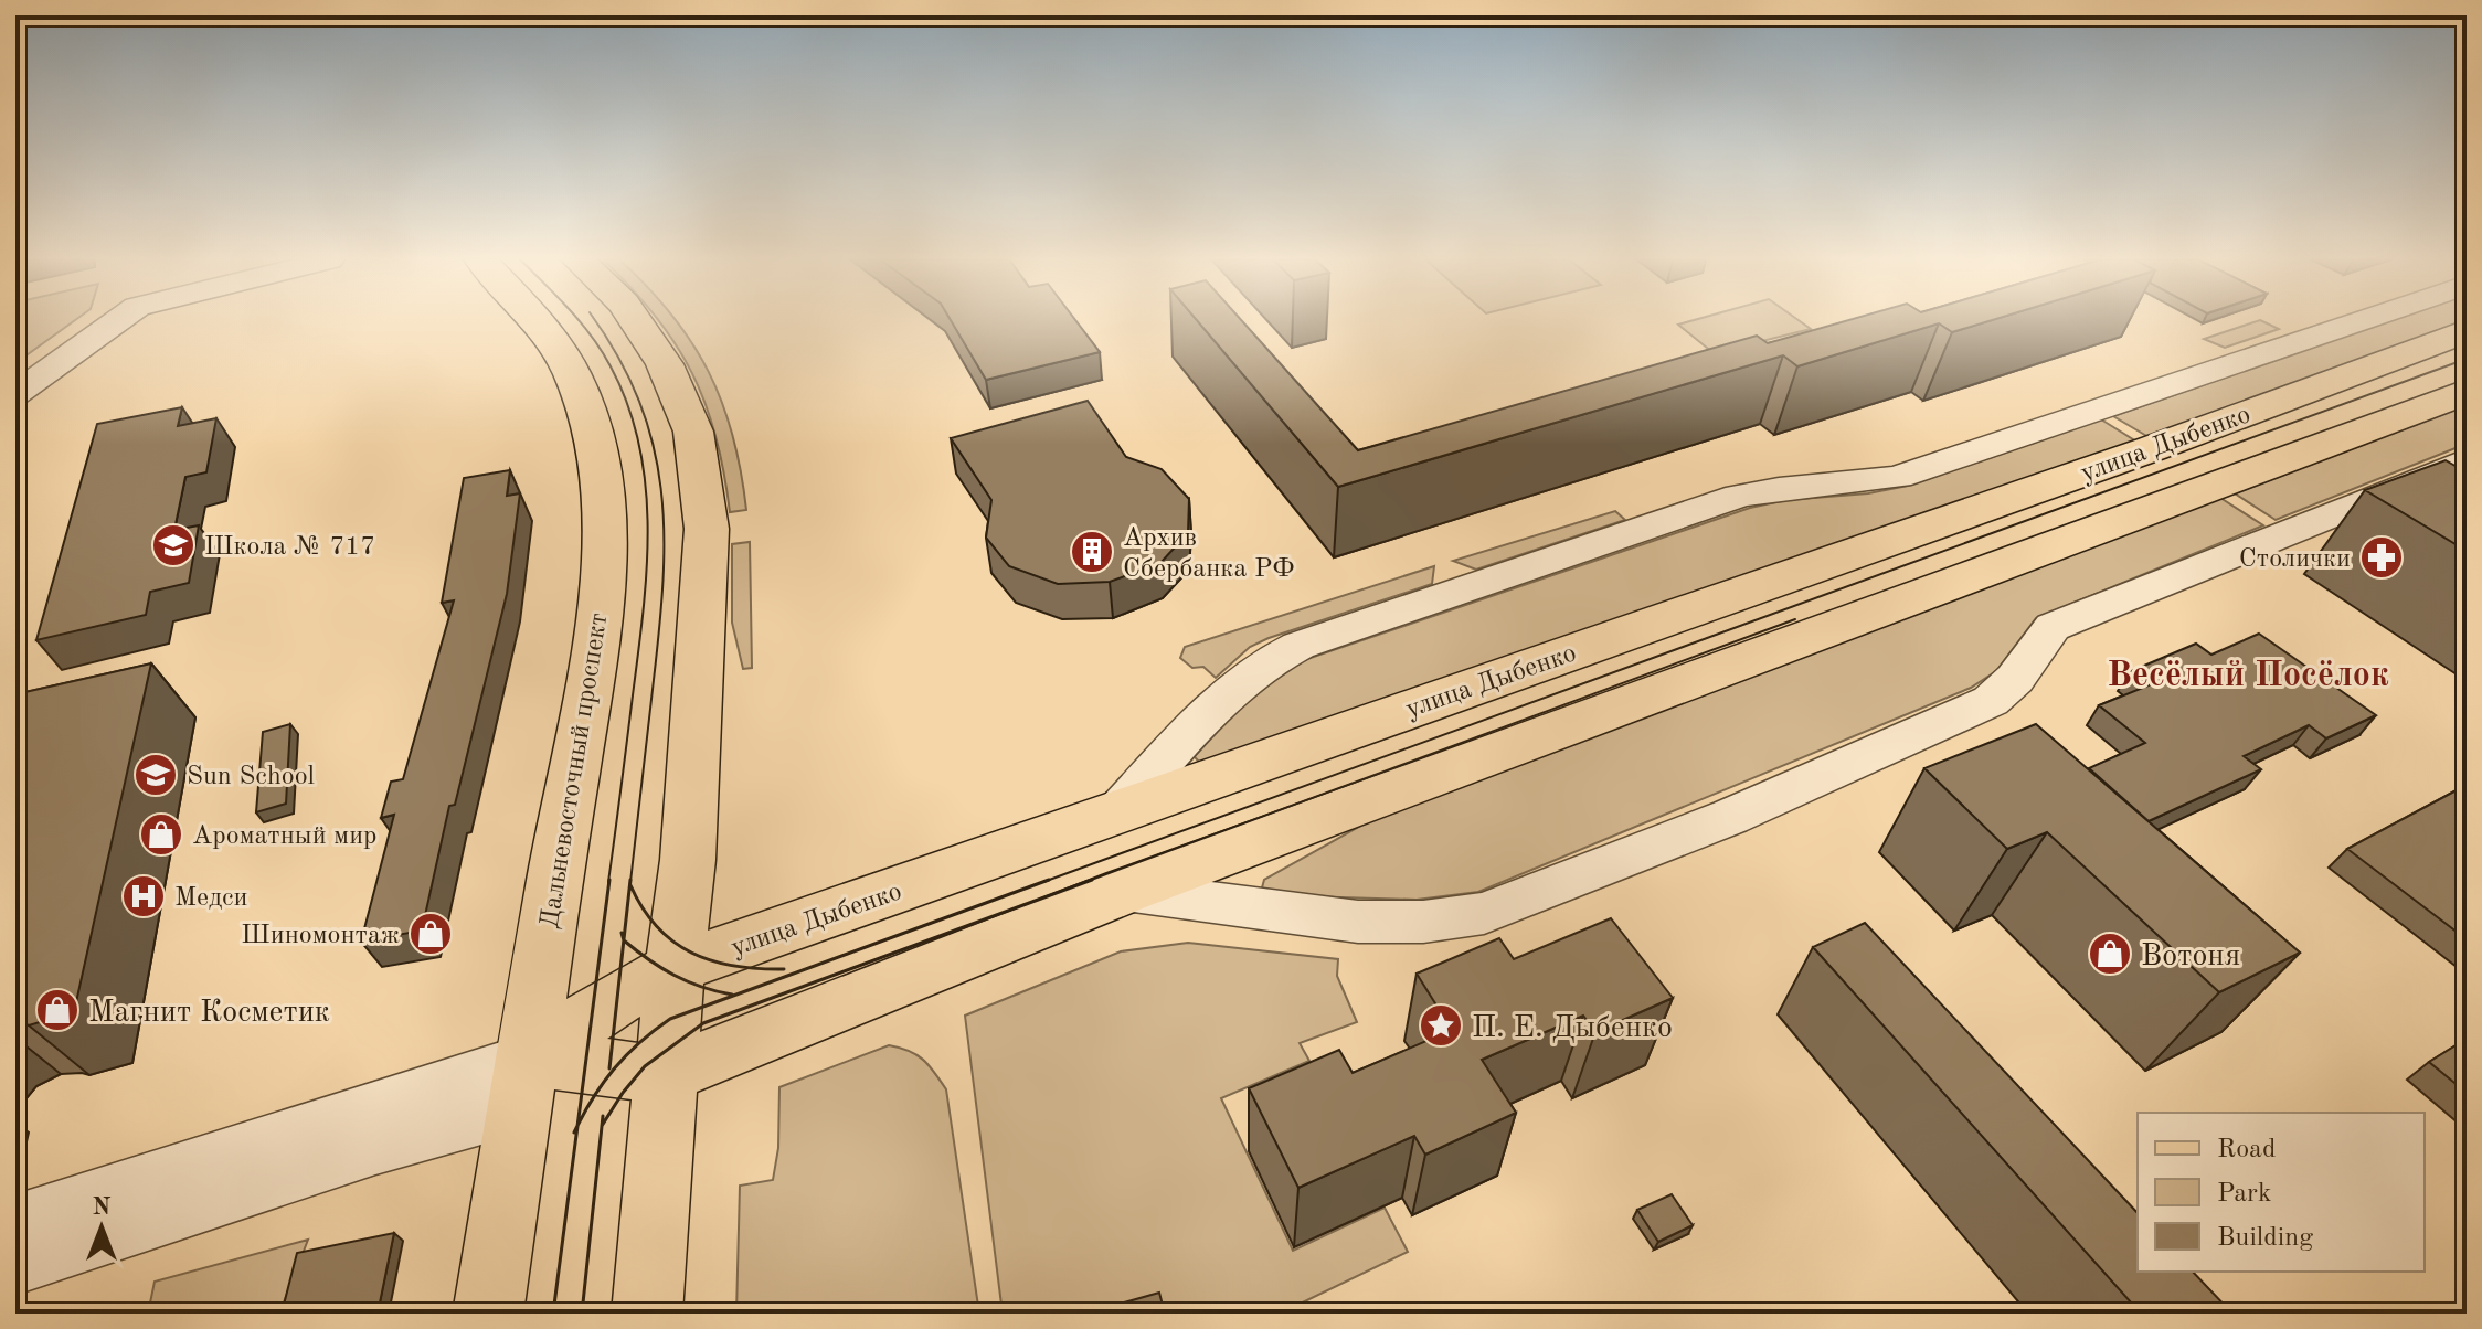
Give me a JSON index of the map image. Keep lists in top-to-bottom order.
{
  "streets": {
    "main road": ["улица Дыбенко", "Дальневосточный проспект"]
  },
  "crossings": [
    ["улица Дыбенко", "Дальневосточный проспект"]
  ],
  "districts": ["Весёлый Посёлок"],
  "places": {
    "school or university": ["Школа № 717", "Sun School"],
    "building": ["Архив Сбербанка РФ"],
    "pharmacy": ["Столички"],
    "shop": [
      "Ароматный мир",
      "Шиномонтаж",
      "Вотоня",
      "Магнит Косметик"
    ],
    "hospital": ["Медси"],
    "place": ["П. Е. Дыбенко"]
  },
  "legend": ["Road", "Park", "Building"],
  "north": "top"
}
